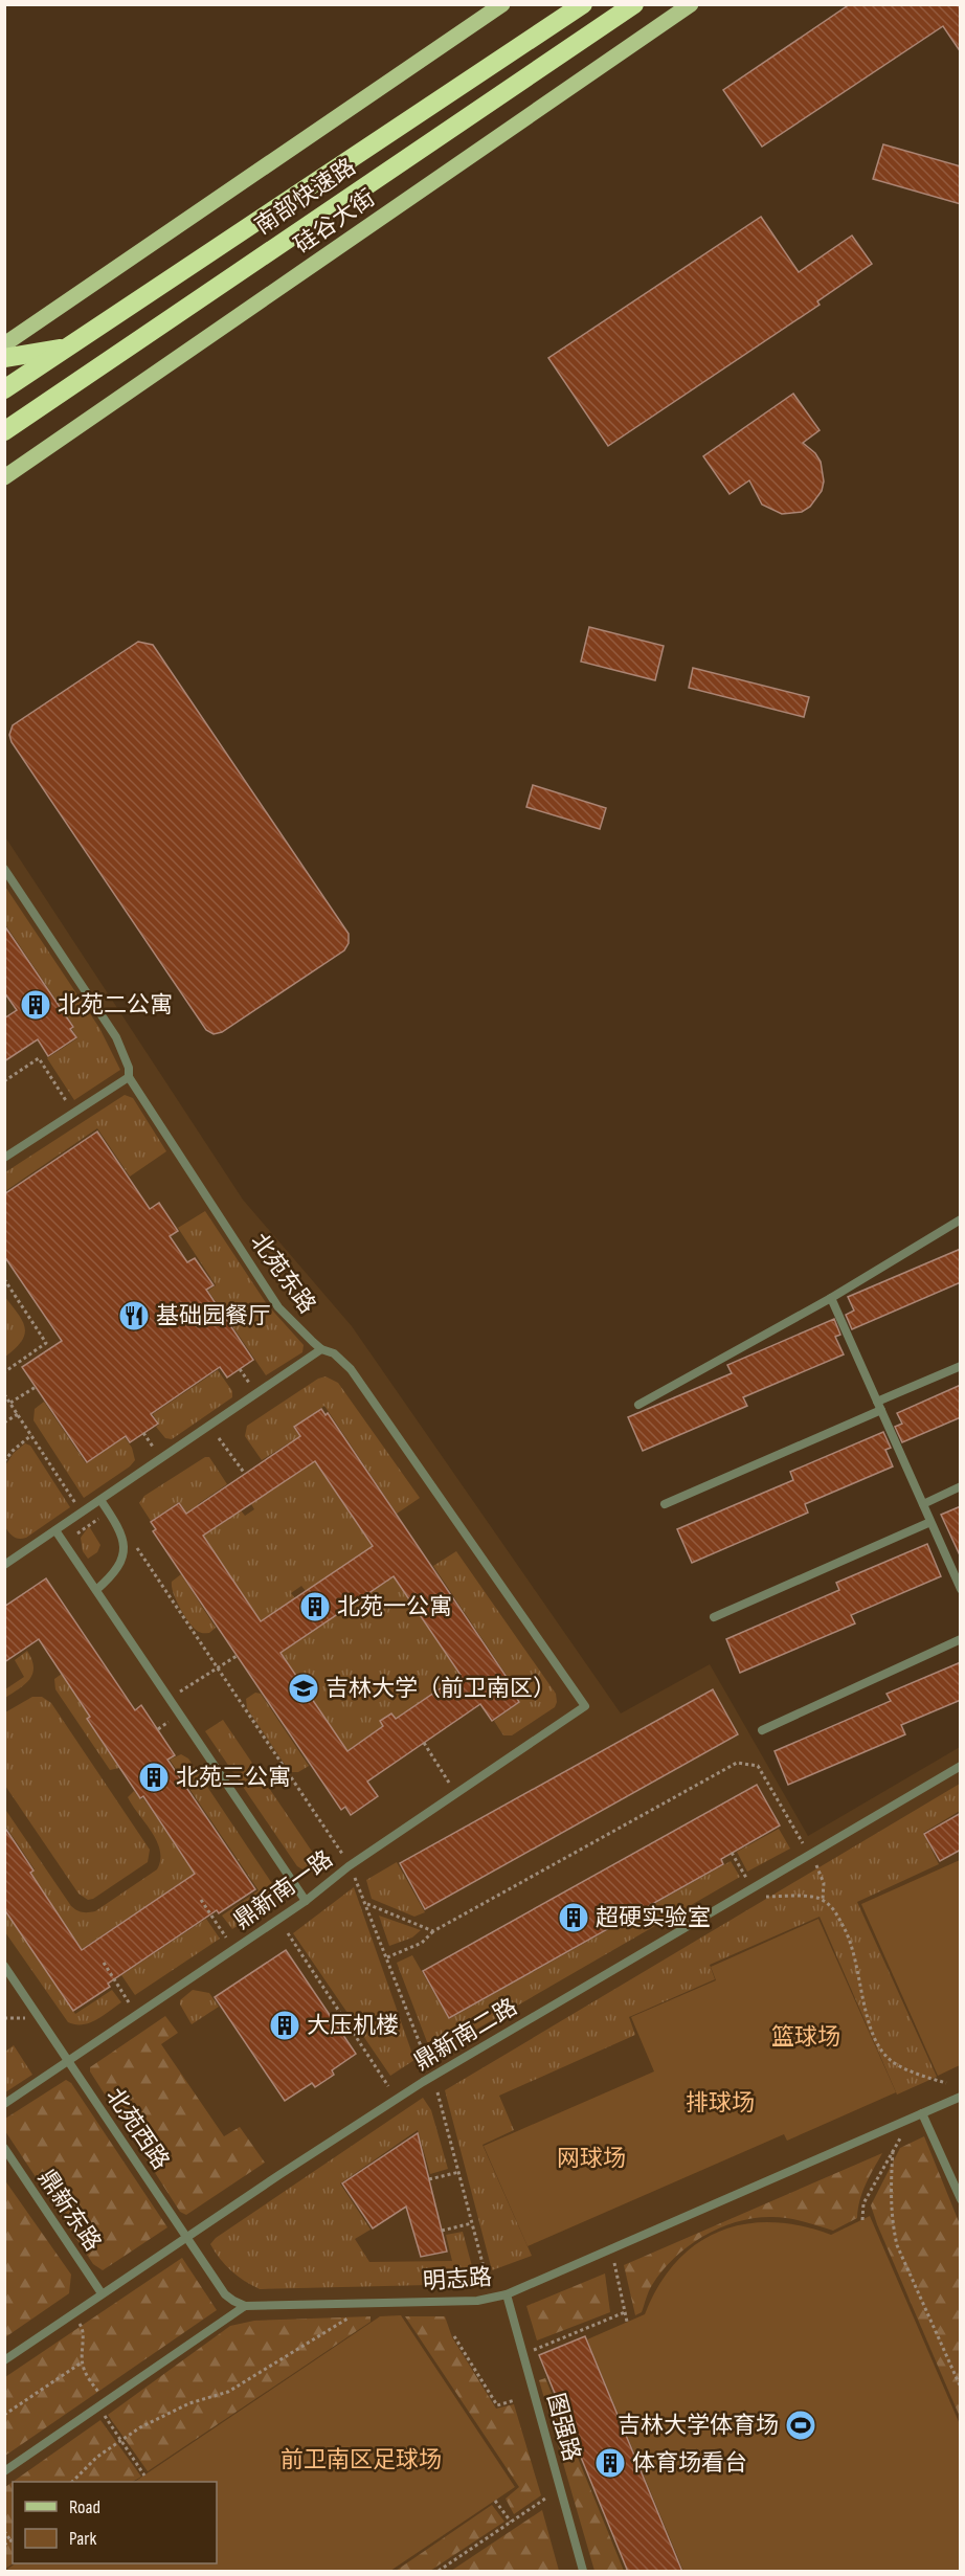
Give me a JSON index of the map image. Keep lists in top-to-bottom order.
{
  "streets": {
    "highway": ["南部快速路"],
    "main road": ["硅谷大街"],
    "lane": [
      "北苑东路",
      "鼎新南一路",
      "鼎新南二路",
      "北苑西路",
      "鼎新东路",
      "明志路",
      "图强路"
    ]
  },
  "crossings": [
    ["北苑东路", "鼎新南一路"],
    ["鼎新南一路", "北苑西路"],
    ["鼎新南二路", "北苑西路"],
    ["鼎新南二路", "鼎新东路"],
    ["北苑西路", "明志路"],
    ["明志路", "图强路"]
  ],
  "parks": [
    "篮球场",
    "排球场",
    "网球场",
    "前卫南区足球场"
  ],
  "places": {
    "building": [
      "北苑二公寓",
      "北苑一公寓",
      "北苑三公寓",
      "超硬实验室",
      "大压机楼",
      "体育场看台"
    ],
    "restaurant": ["基础园餐厅"],
    "school or university": ["吉林大学（前卫南区）"],
    "sports": ["吉林大学体育场"]
  },
  "legend": ["Road", "Park"]
}
